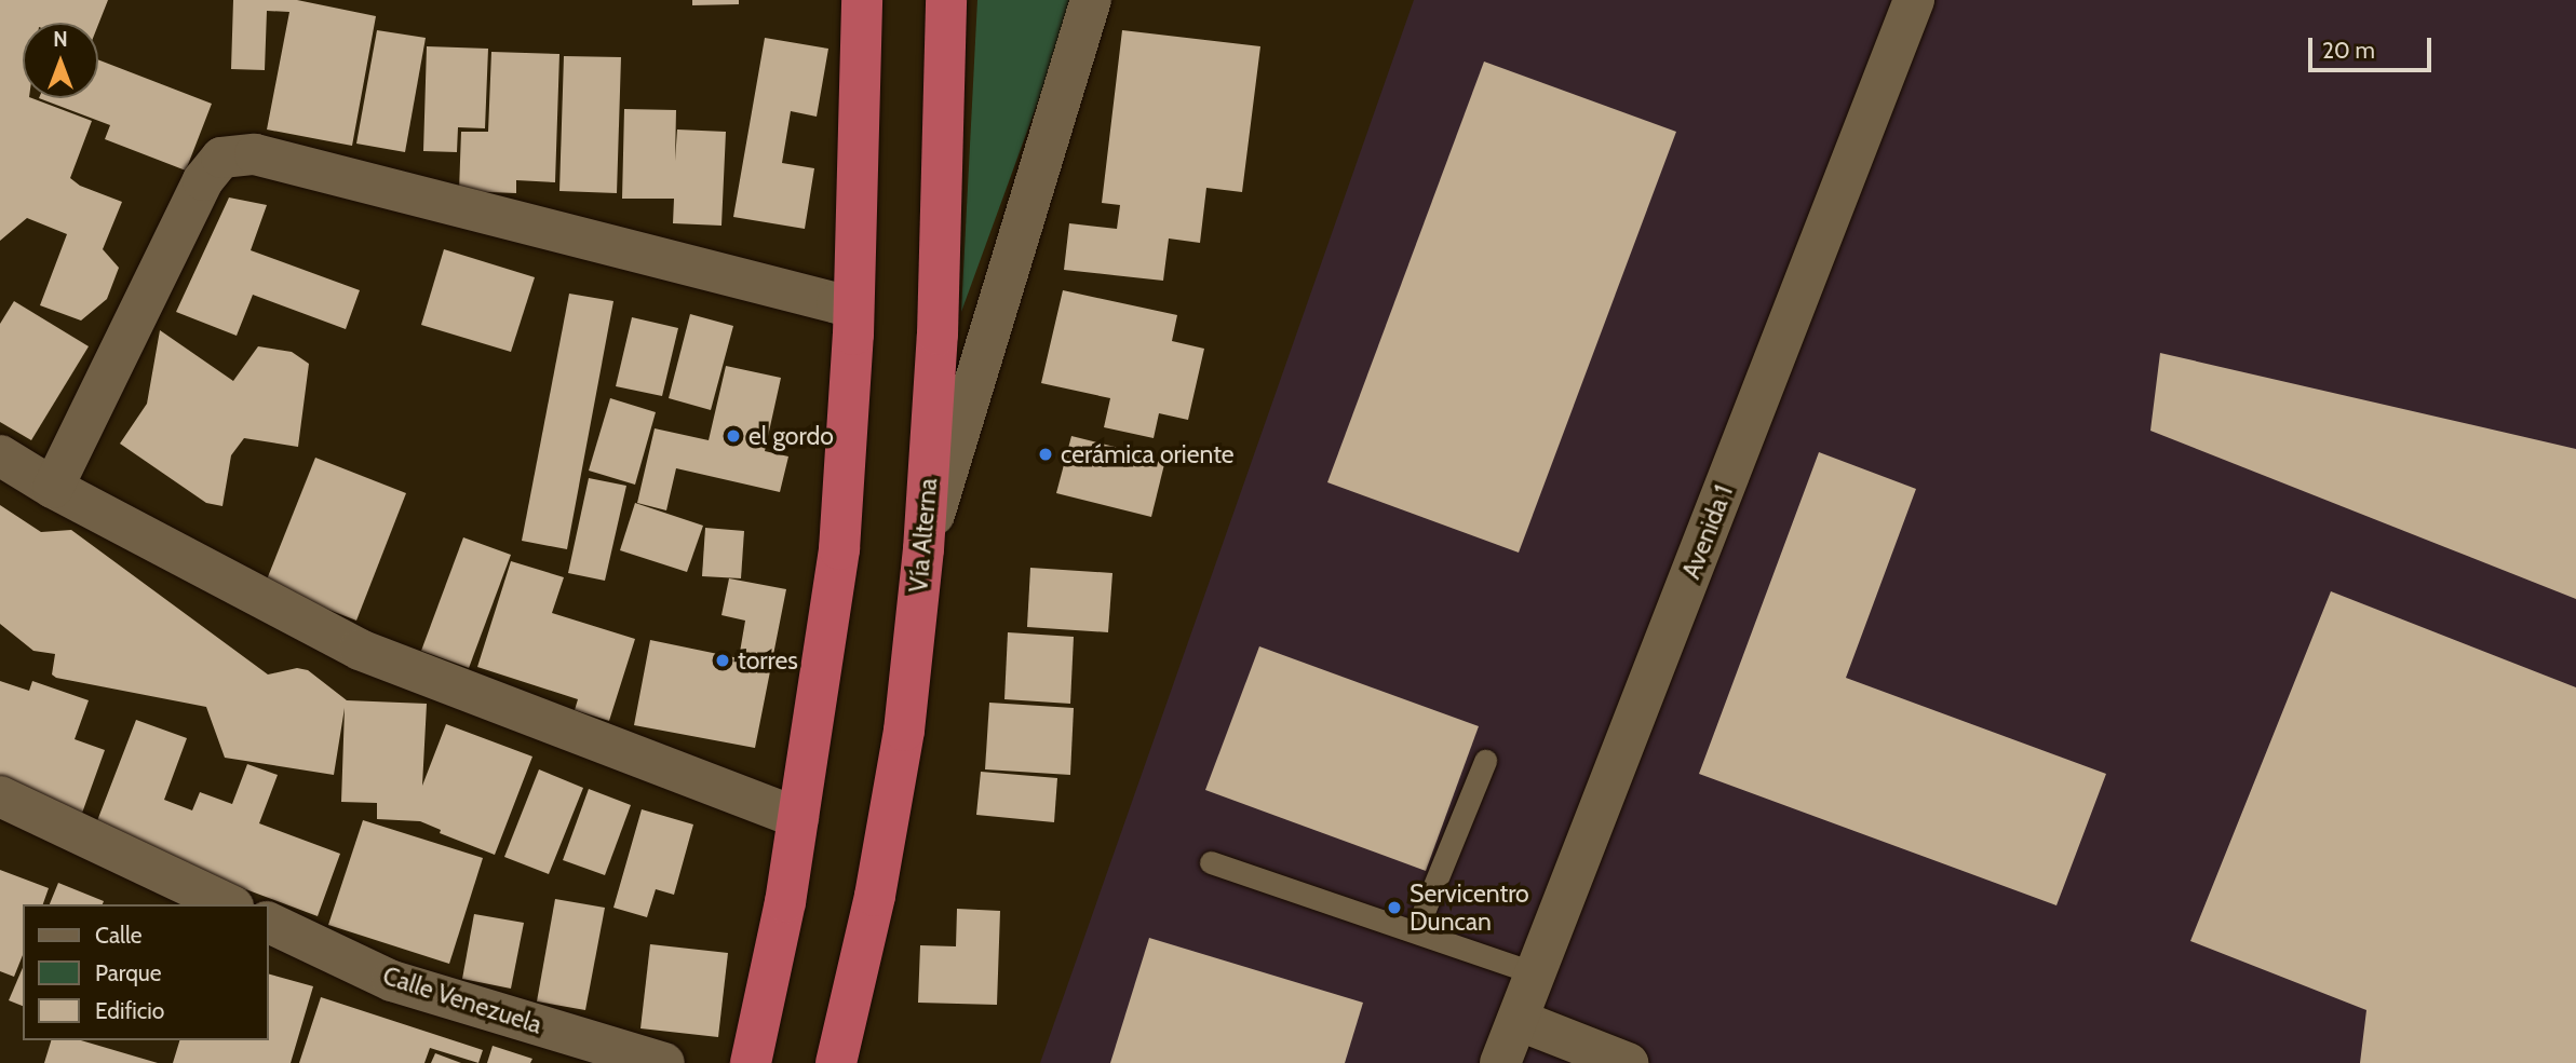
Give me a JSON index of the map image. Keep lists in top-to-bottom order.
{
  "streets": {
    "highway": ["Vía Alterna"],
    "street": ["Avenida 1", "Calle Venezuela"]
  },
  "places": [
    "el gordo",
    "cerámica oriente",
    "torres",
    "Servicentro Duncan"
  ],
  "legend": ["Calle", "Parque", "Edificio"],
  "scale_bar": "20 m",
  "north": "top"
}
